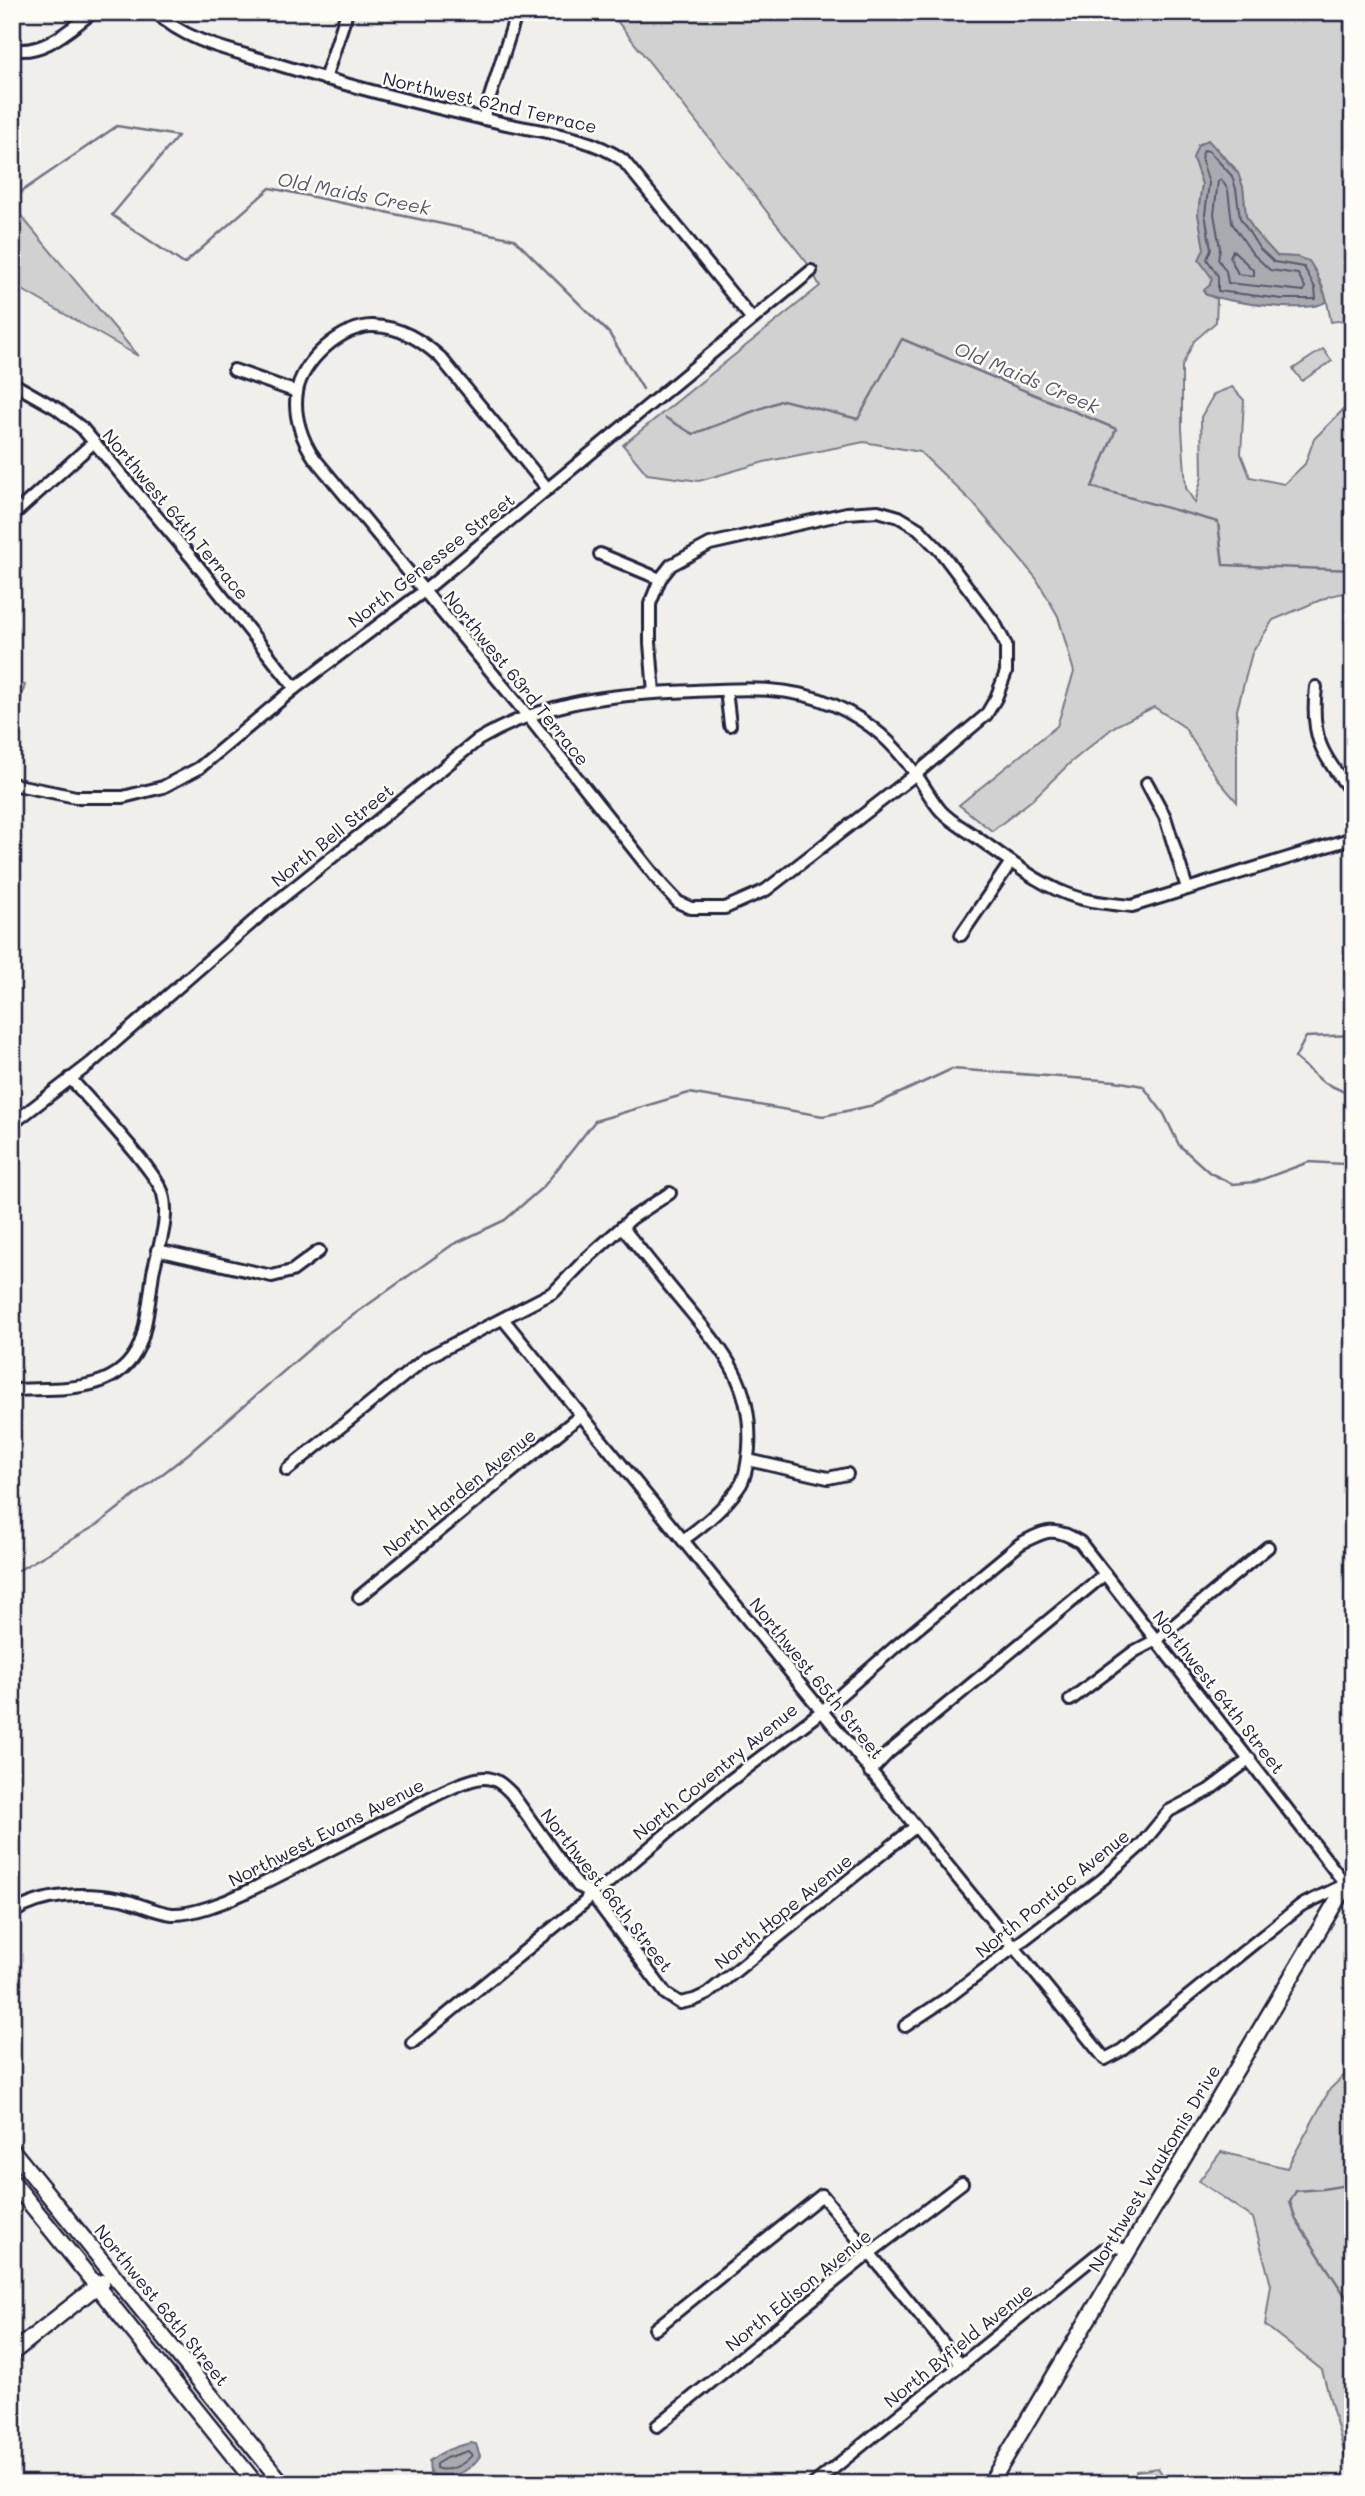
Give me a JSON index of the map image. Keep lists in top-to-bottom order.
{
  "streets": {
    "main road": ["Northwest Waukomis Drive", "Northwest 68th Street"],
    "street": [
      "Northwest 62nd Terrace",
      "Northwest 64th Terrace",
      "North Genessee Street",
      "Northwest 63rd Terrace",
      "North Bell Street",
      "North Harden Avenue",
      "Northwest 65th Street",
      "Northwest 64th Street",
      "North Coventry Avenue",
      "Northwest Evans Avenue",
      "Northwest 66th Street",
      "North Pontiac Avenue",
      "North Hope Avenue",
      "North Edison Avenue",
      "North Byfield Avenue"
    ]
  },
  "crossings": [
    ["Northwest 62nd Terrace", "North Genessee Street"],
    ["Northwest 64th Terrace", "North Genessee Street"],
    ["North Genessee Street", "Northwest 63rd Terrace"],
    ["Northwest 63rd Terrace", "North Bell Street"],
    ["North Harden Avenue", "Northwest 65th Street"],
    ["Northwest 65th Street", "Northwest 64th Street"],
    ["Northwest 65th Street", "North Coventry Avenue"],
    ["Northwest 65th Street", "North Pontiac Avenue"],
    ["Northwest 65th Street", "North Hope Avenue"],
    ["Northwest 65th Street", "Northwest Waukomis Drive"],
    ["Northwest 64th Street", "North Coventry Avenue"],
    ["Northwest 64th Street", "North Pontiac Avenue"],
    ["Northwest 64th Street", "Northwest Waukomis Drive"],
    ["North Coventry Avenue", "Northwest 66th Street"],
    ["Northwest Evans Avenue", "Northwest 66th Street"],
    ["Northwest 66th Street", "North Hope Avenue"],
    ["Northwest Waukomis Drive", "North Byfield Avenue"]
  ],
  "water": ["Old Maids Creek"]
}
